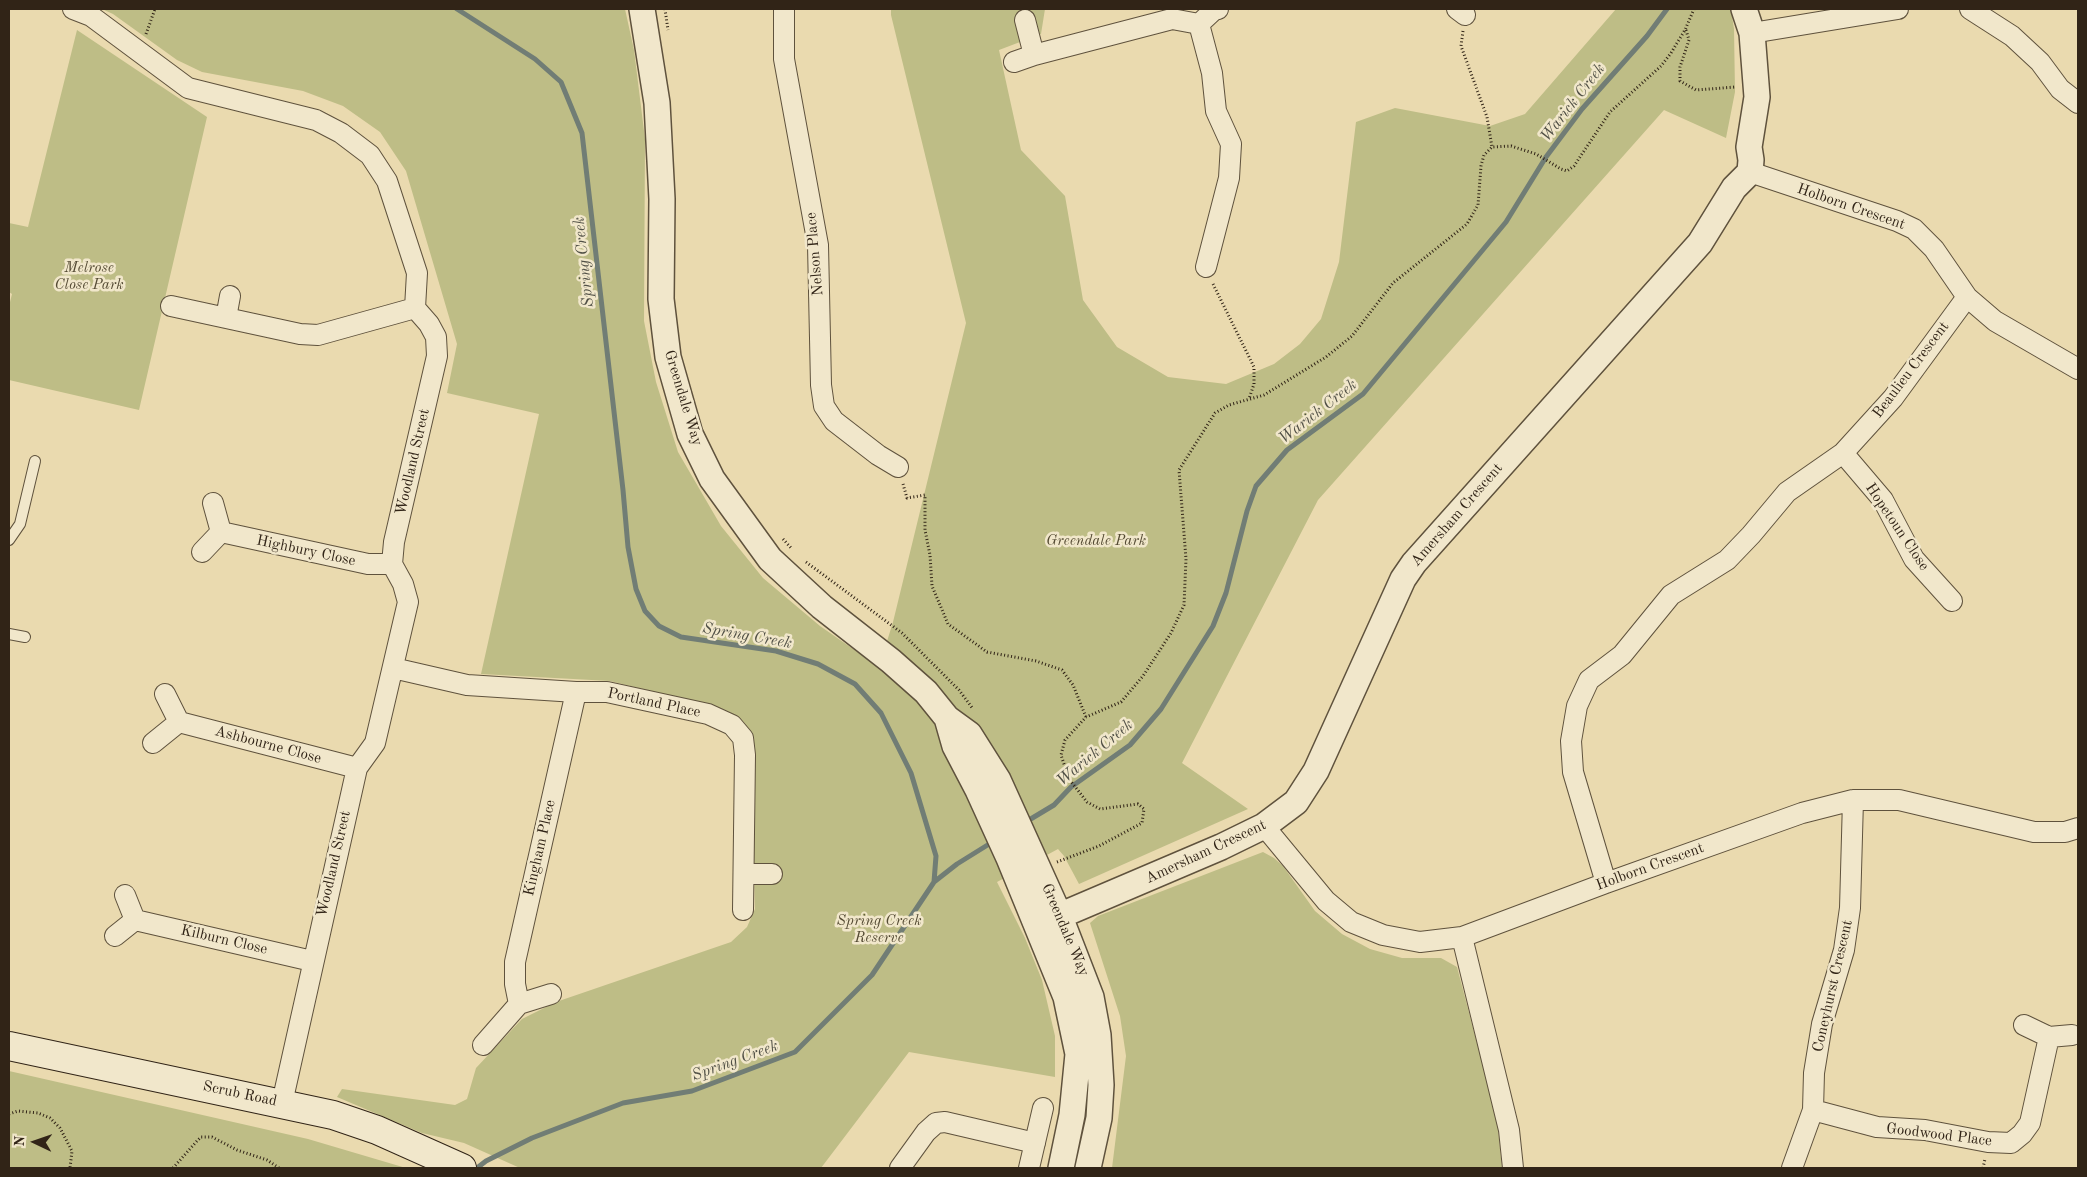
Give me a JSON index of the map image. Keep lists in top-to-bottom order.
{
  "streets": {
    "main road": ["Scrub Road"],
    "street": [
      "Holborn Crescent",
      "Nelson Place",
      "Beaulieu Crescent",
      "Greendale Way",
      "Woodland Street",
      "Amersham Crescent",
      "Hopetoun Close",
      "Highbury Close",
      "Portland Place",
      "Ashbourne Close",
      "Kingham Place",
      "Kilburn Close",
      "Coneyhurst Crescent",
      "Goodwood Place"
    ]
  },
  "crossings": [
    ["Holborn Crescent", "Beaulieu Crescent"],
    ["Holborn Crescent", "Amersham Crescent"],
    ["Holborn Crescent", "Coneyhurst Crescent"],
    ["Beaulieu Crescent", "Hopetoun Close"],
    ["Greendale Way", "Amersham Crescent"],
    ["Woodland Street", "Highbury Close"],
    ["Woodland Street", "Portland Place"],
    ["Woodland Street", "Ashbourne Close"],
    ["Woodland Street", "Kilburn Close"],
    ["Woodland Street", "Scrub Road"],
    ["Portland Place", "Kingham Place"],
    ["Coneyhurst Crescent", "Goodwood Place"]
  ],
  "water": ["Warick Creek", "Spring Creek"],
  "parks": ["Melrose Close Park", "Greendale Park", "Spring Creek Reserve"],
  "north": "left"
}
